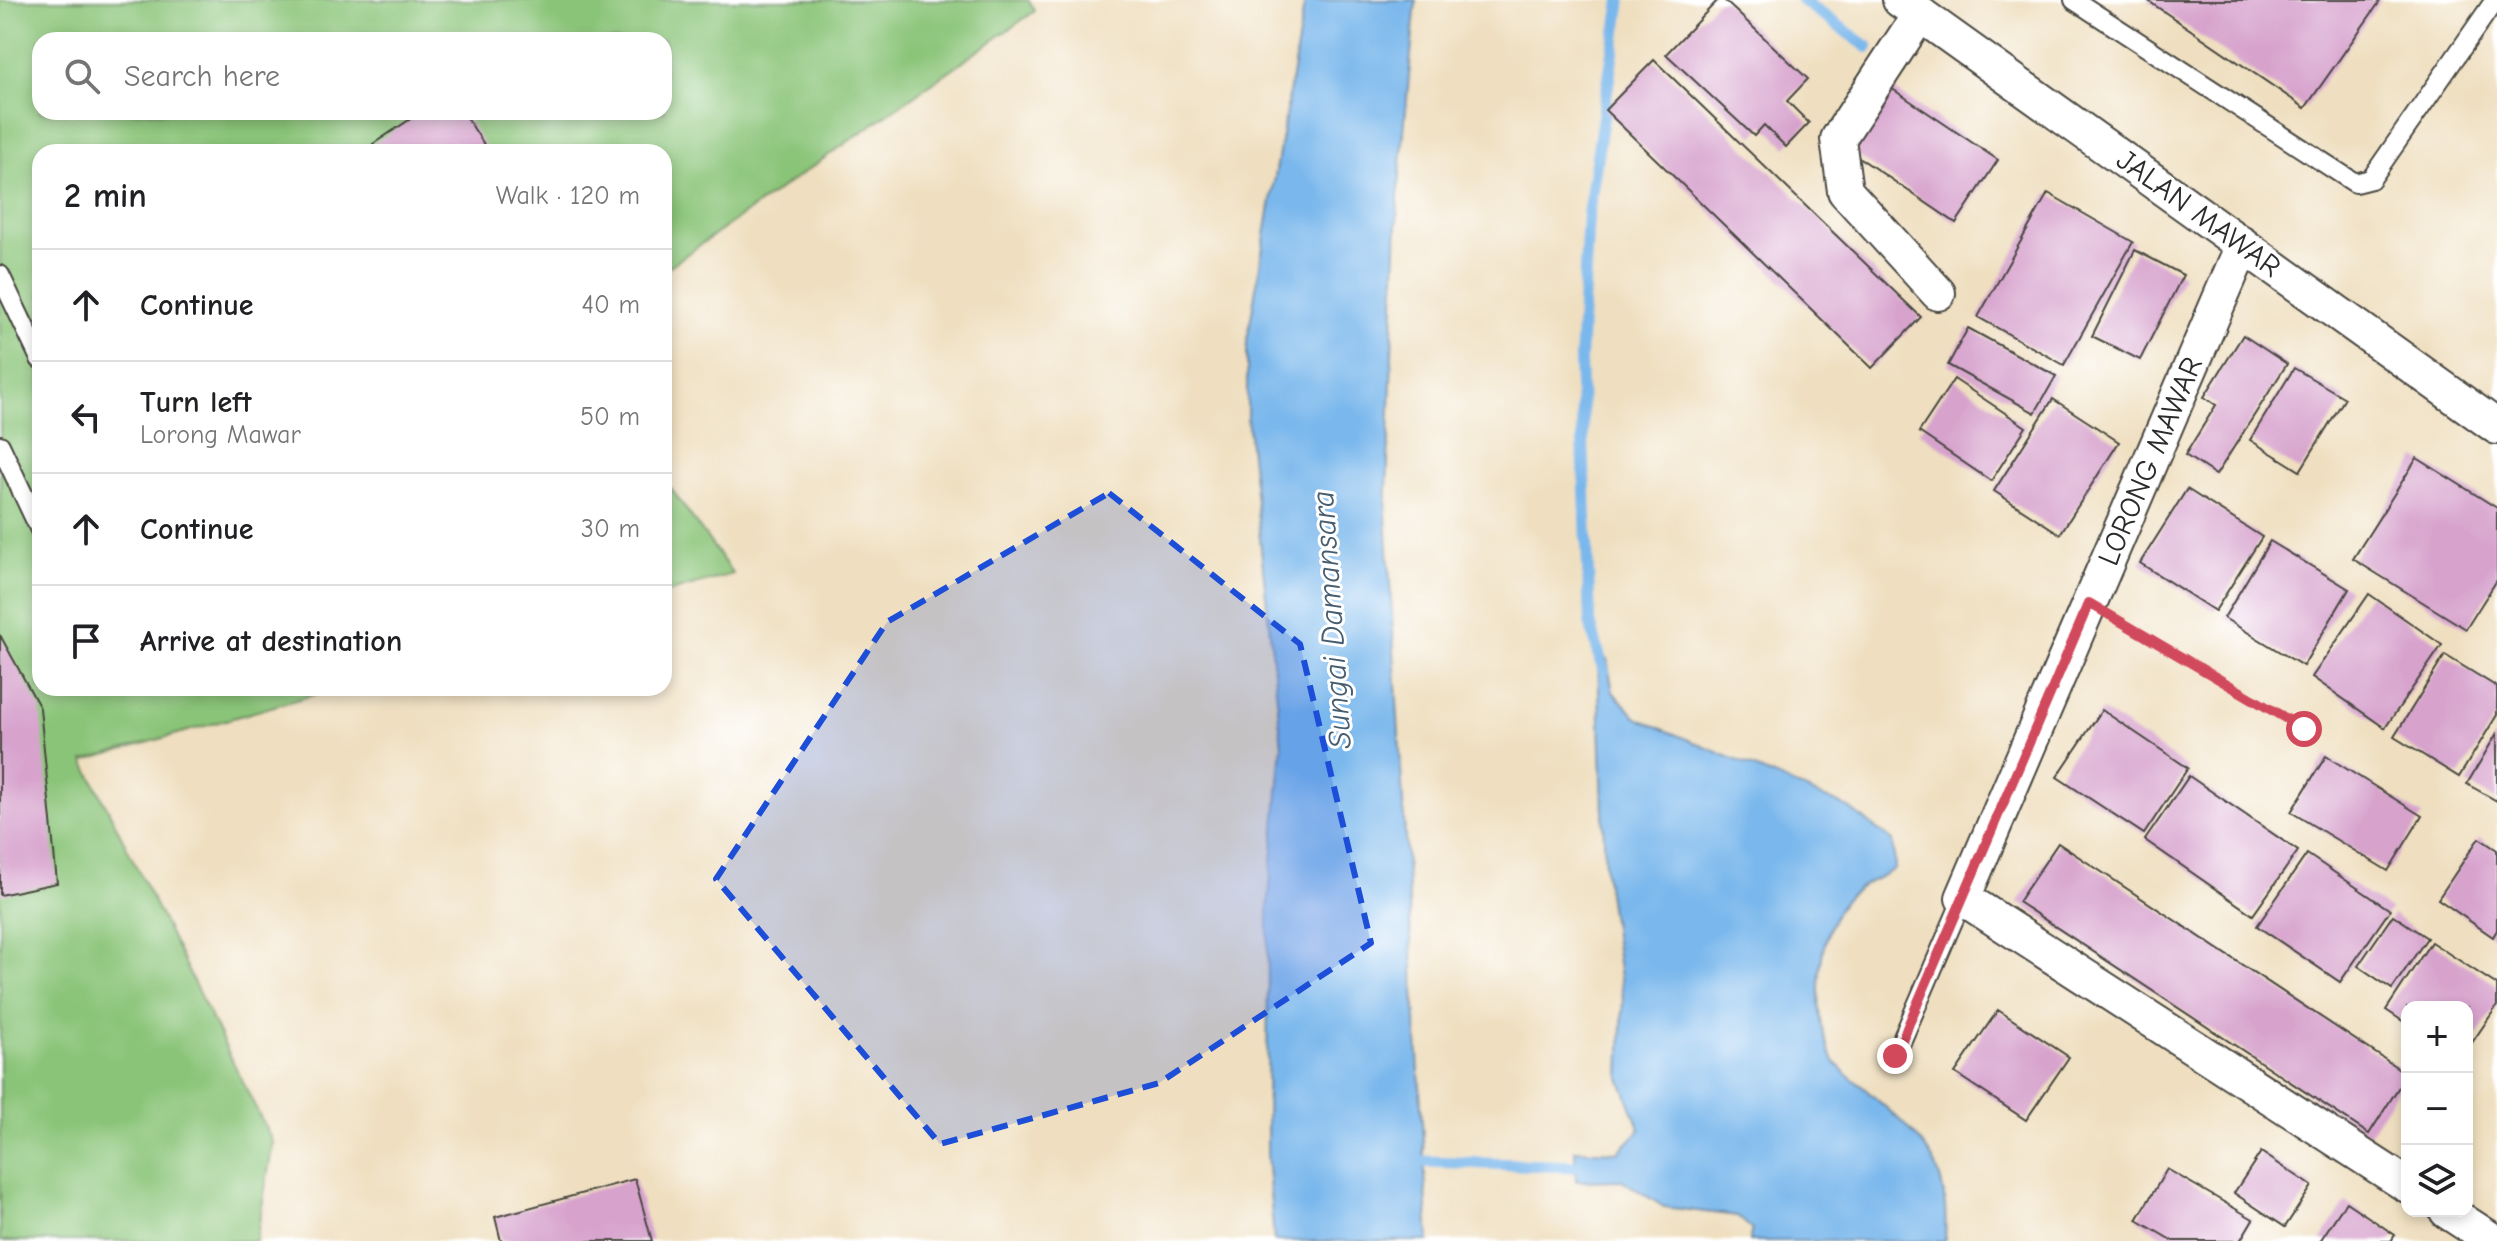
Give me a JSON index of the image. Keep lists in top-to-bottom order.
{
  "streets": {
    "street": ["JALAN MAWAR", "LORONG MAWAR"]
  },
  "crossings": [
    ["JALAN MAWAR", "LORONG MAWAR"]
  ],
  "water": ["Sungai Damansara"],
  "page": {
    "search": "Search here",
    "heading": ["2 min", "Walk · 120 m"],
    "list": [
      ["Continue", "40 m"],
      ["Turn left", "Lorong Mawar", "50 m"],
      ["Continue", "30 m"],
      "Arrive at destination"
    ],
    "map_buttons": ["+", "−"]
  }
}
